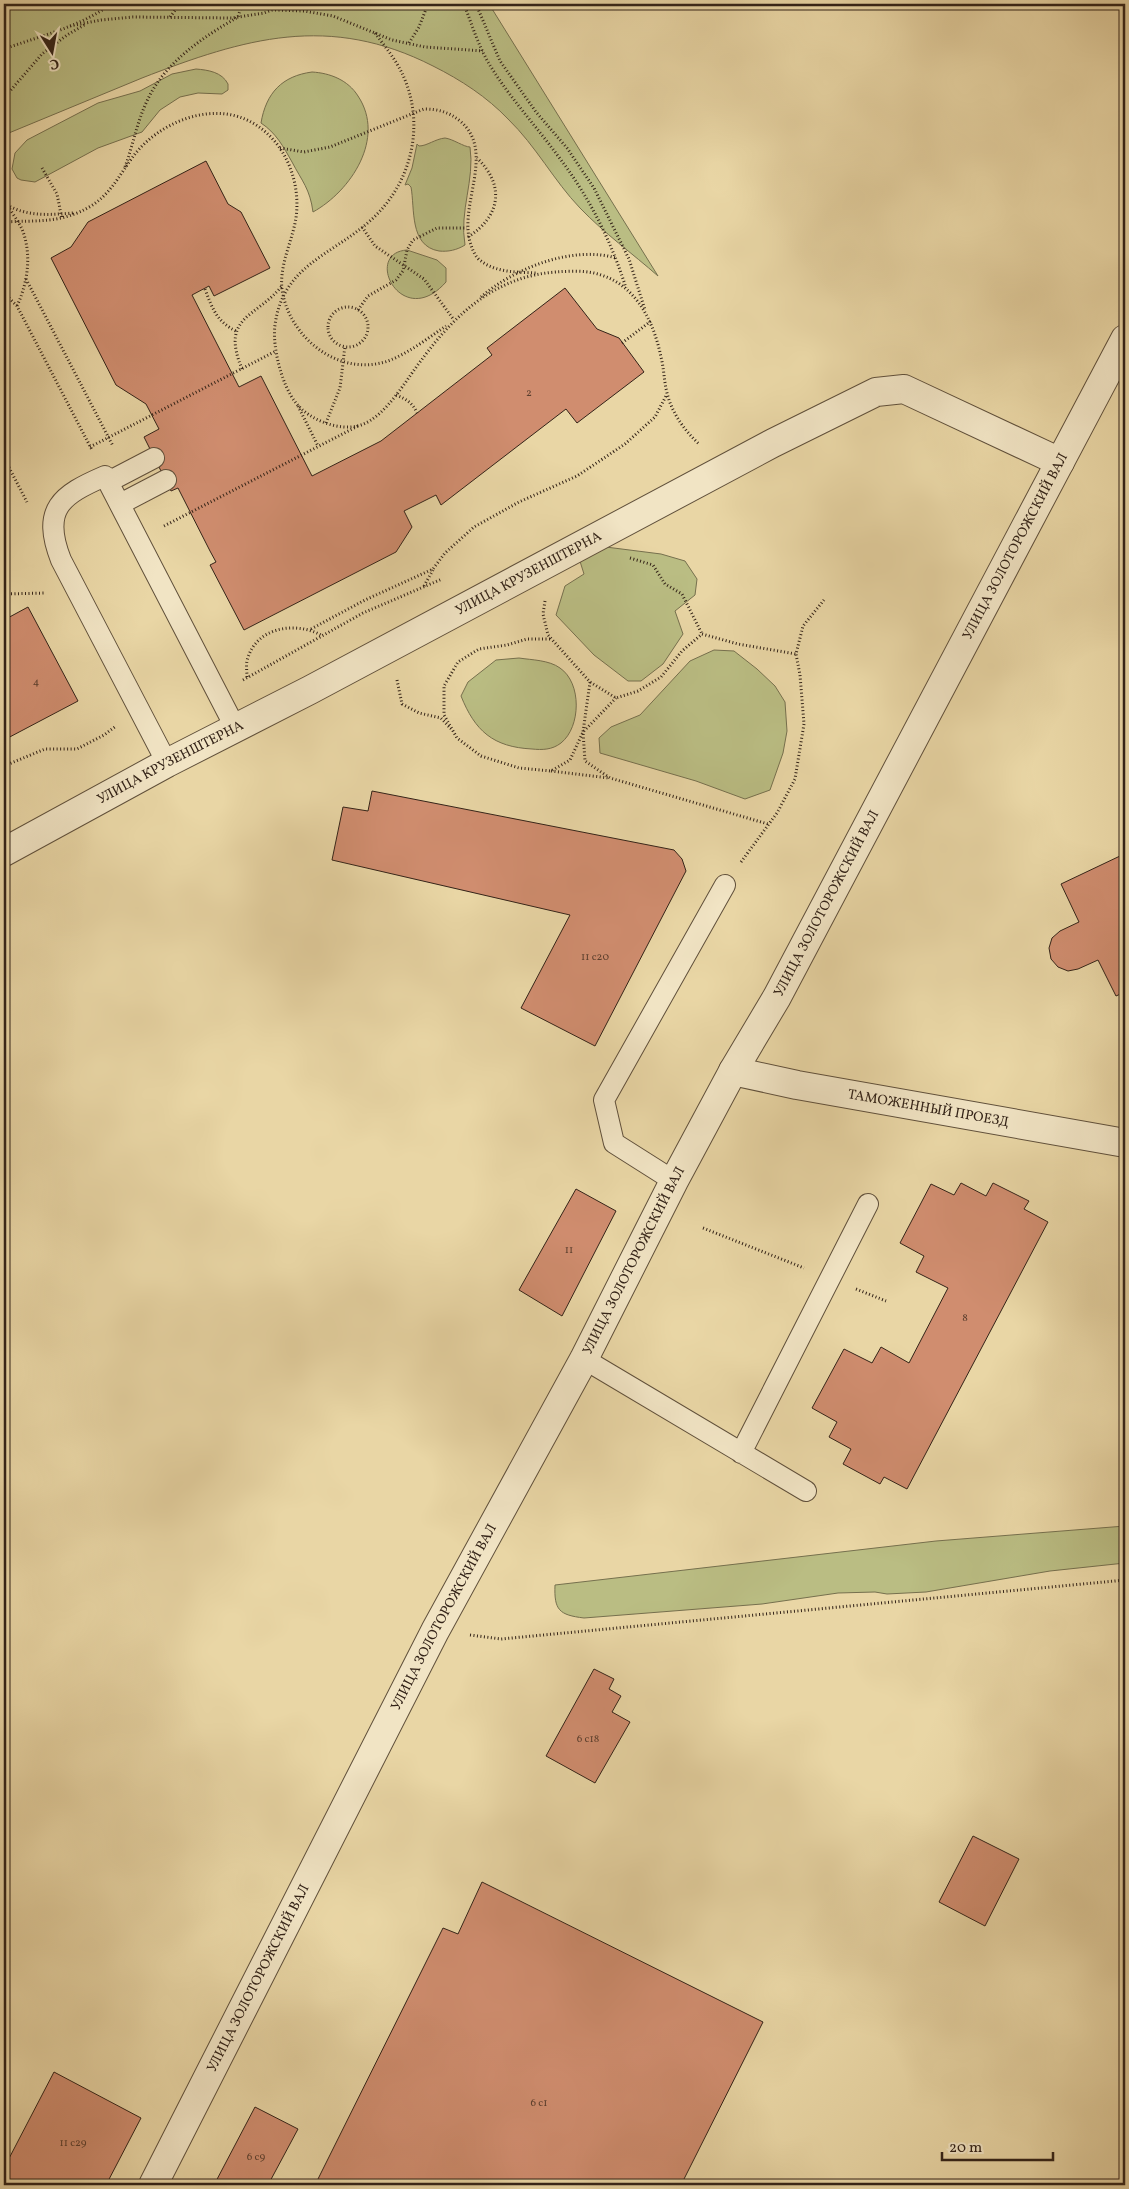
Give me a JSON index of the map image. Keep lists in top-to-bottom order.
{
  "streets": {
    "street": ["УЛИЦА ЗОЛОТОРОЖСКИЙ ВАЛ", "УЛИЦА КРУЗЕНШТЕРНА", "ТАМОЖЕННЫЙ ПРОЕЗД"]
  },
  "crossings": [
    ["УЛИЦА ЗОЛОТОРОЖСКИЙ ВАЛ", "УЛИЦА КРУЗЕНШТЕРНА"],
    ["УЛИЦА ЗОЛОТОРОЖСКИЙ ВАЛ", "ТАМОЖЕННЫЙ ПРОЕЗД"]
  ],
  "house_numbers": [
    "2",
    "4",
    "11 с20",
    "11",
    "8",
    "6 с18",
    "6 с1",
    "11 с29",
    "6 с9"
  ],
  "scale_bar": "20 m",
  "north": "bottom"
}
